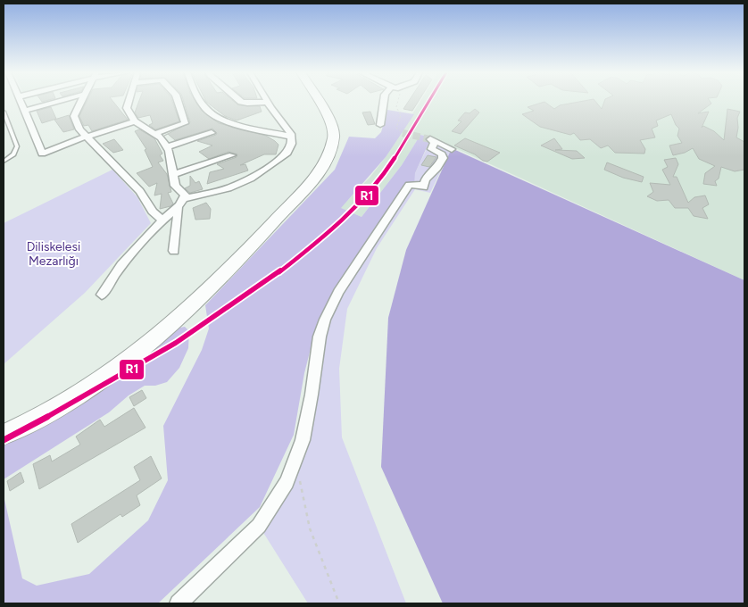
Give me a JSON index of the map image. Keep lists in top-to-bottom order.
{
  "parks": ["Diliskelesi Mezarlığı"],
  "lines": ["transit line R1"]
}
